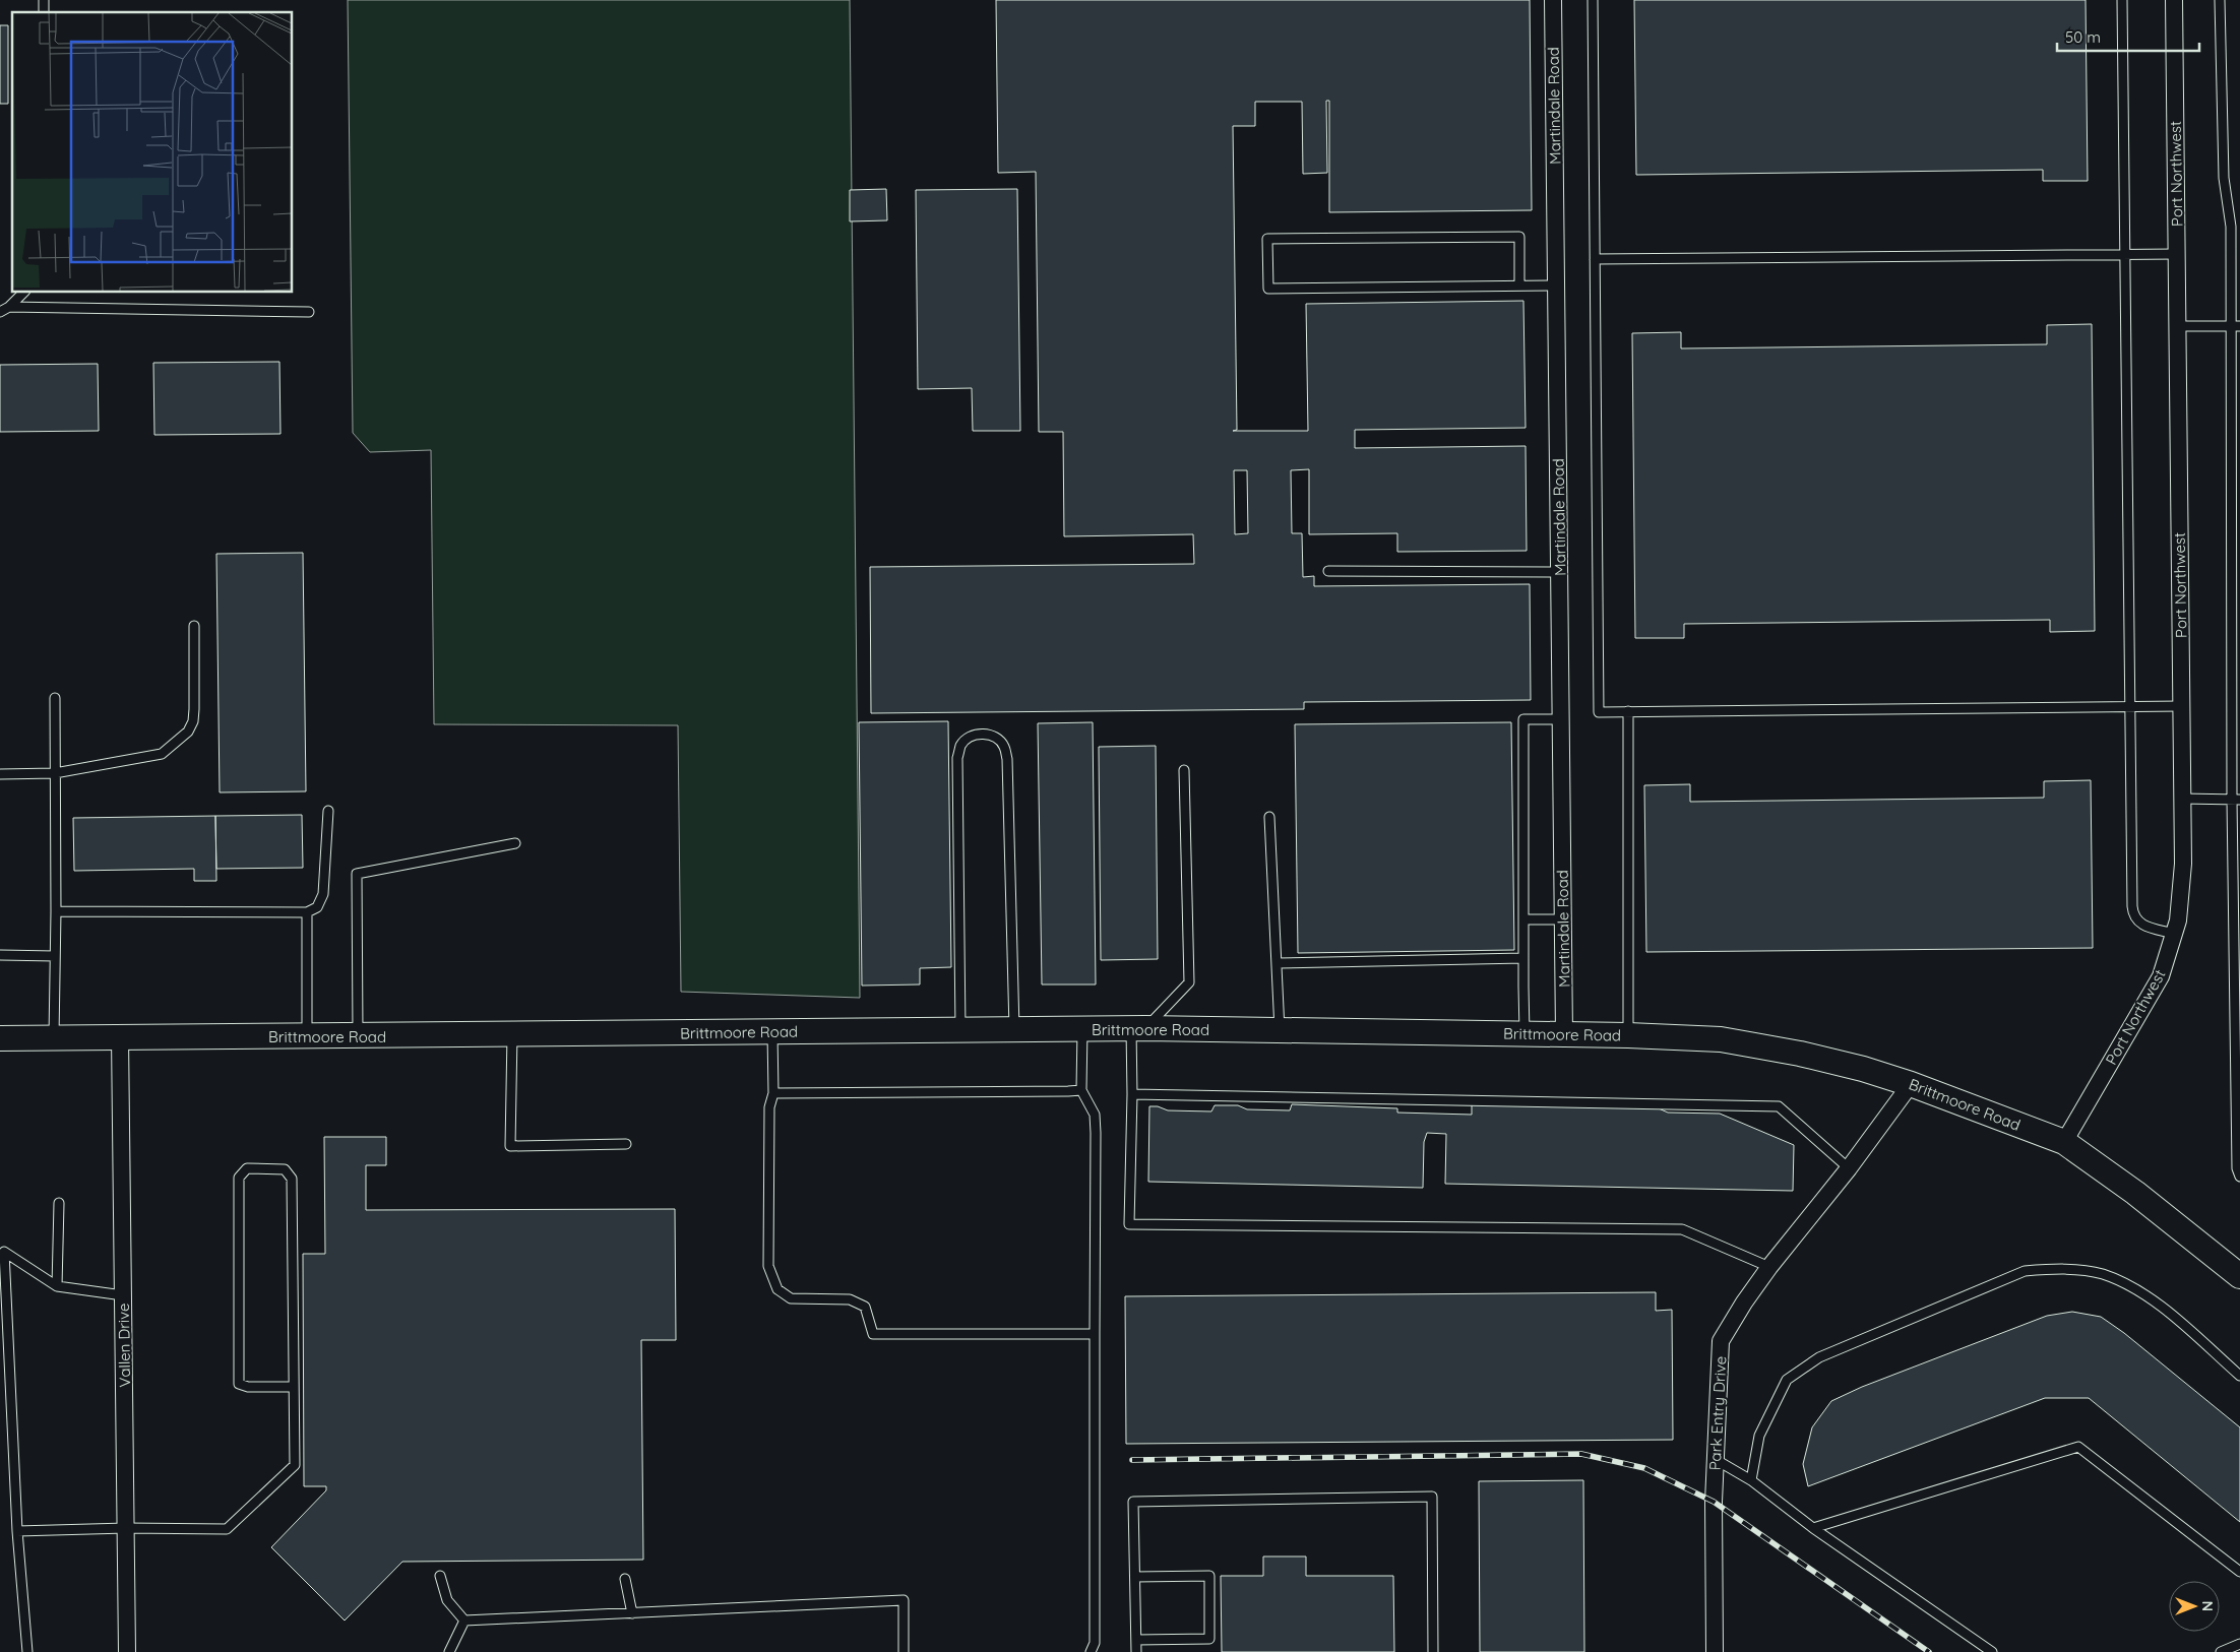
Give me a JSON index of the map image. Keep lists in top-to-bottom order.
{
  "streets": {
    "main road": ["Brittmoore Road"],
    "street": [
      "Martindale Road",
      "Port Northwest",
      "Vallen Drive",
      "Park Entry Drive"
    ]
  },
  "crossings": [
    ["Martindale Road", "Brittmoore Road"],
    ["Port Northwest", "Brittmoore Road"],
    ["Brittmoore Road", "Vallen Drive"],
    ["Brittmoore Road", "Park Entry Drive"]
  ],
  "scale_bar": "50 m",
  "north": "right"
}
